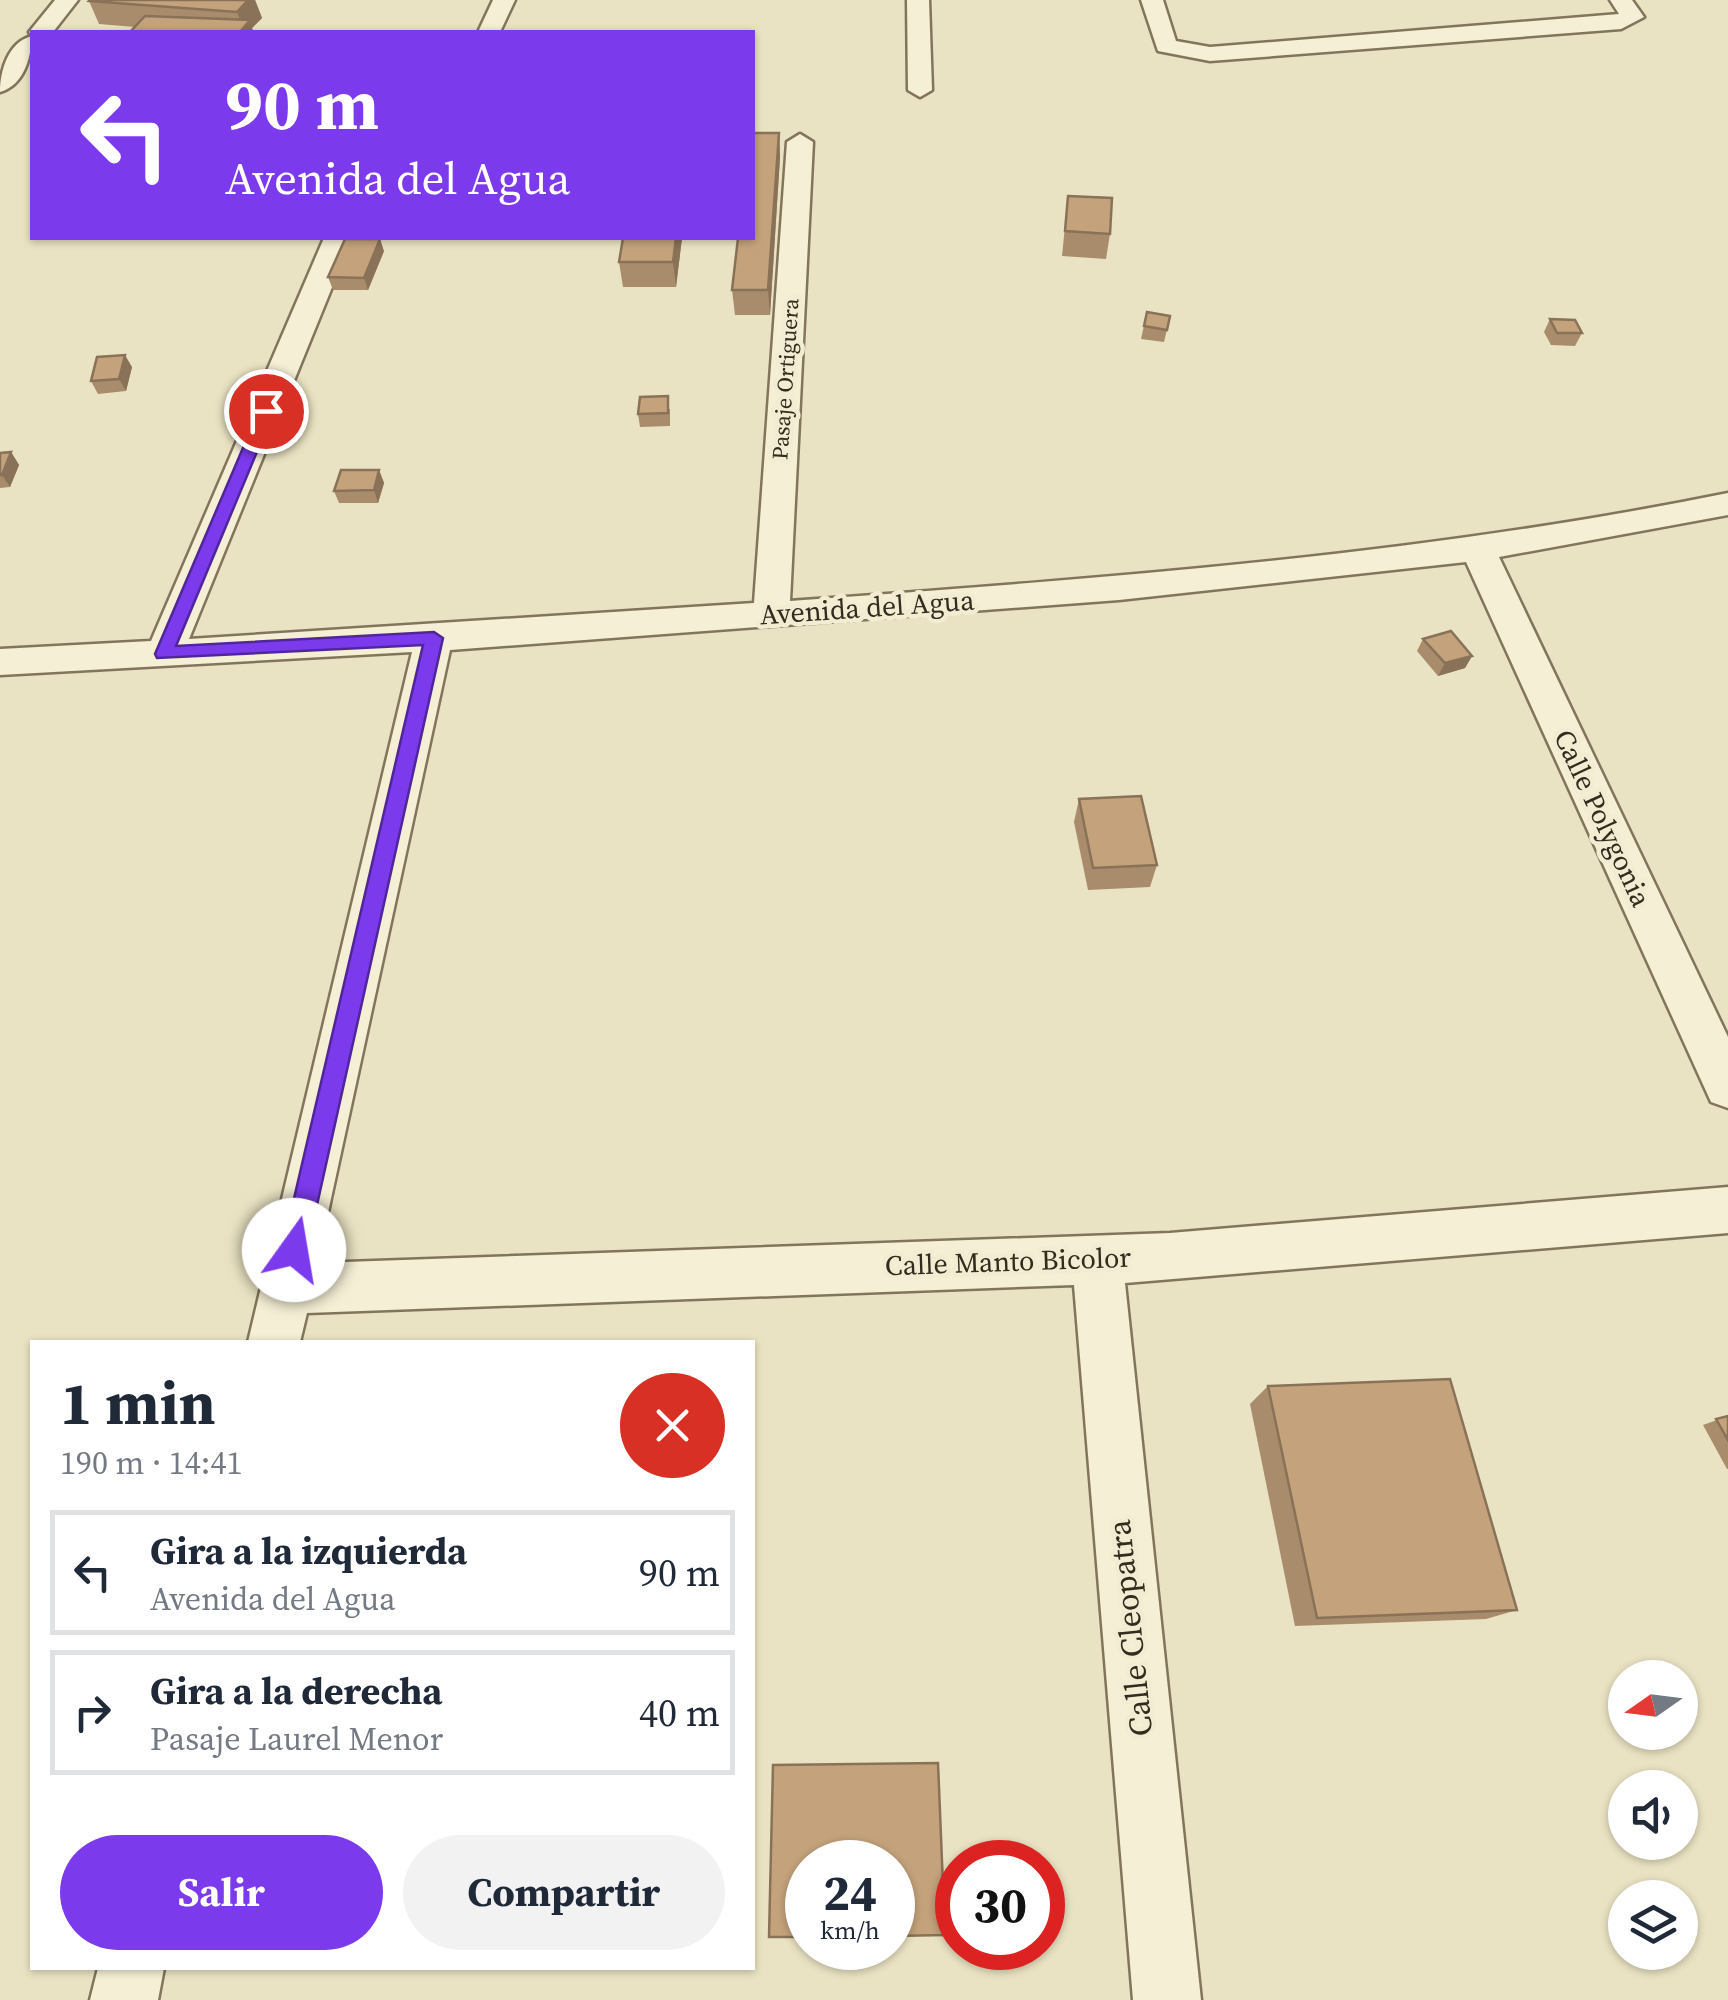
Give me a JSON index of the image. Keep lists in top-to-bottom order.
{
  "streets": {
    "street": [
      "Pasaje Ortiguera",
      "Avenida del Agua",
      "Calle Polygonia",
      "Calle Manto Bicolor",
      "Calle Cleopatra"
    ]
  },
  "crossings": [
    ["Pasaje Ortiguera", "Avenida del Agua"],
    ["Avenida del Agua", "Calle Polygonia"],
    ["Calle Manto Bicolor", "Calle Cleopatra"]
  ],
  "north": "left",
  "page": {
    "turn": ["90 m", "Avenida del Agua"],
    "heading": ["1 min", "190 m · 14:41"],
    "list": [
      {
        "name": "Gira a la izquierda",
        "note": "Avenida del Agua",
        "value": "90 m"
      },
      {
        "name": "Gira a la derecha",
        "note": "Pasaje Laurel Menor",
        "value": "40 m"
      }
    ],
    "buttons": ["Salir", "Compartir"],
    "speed": "24 km/h",
    "limit": "30"
  }
}
